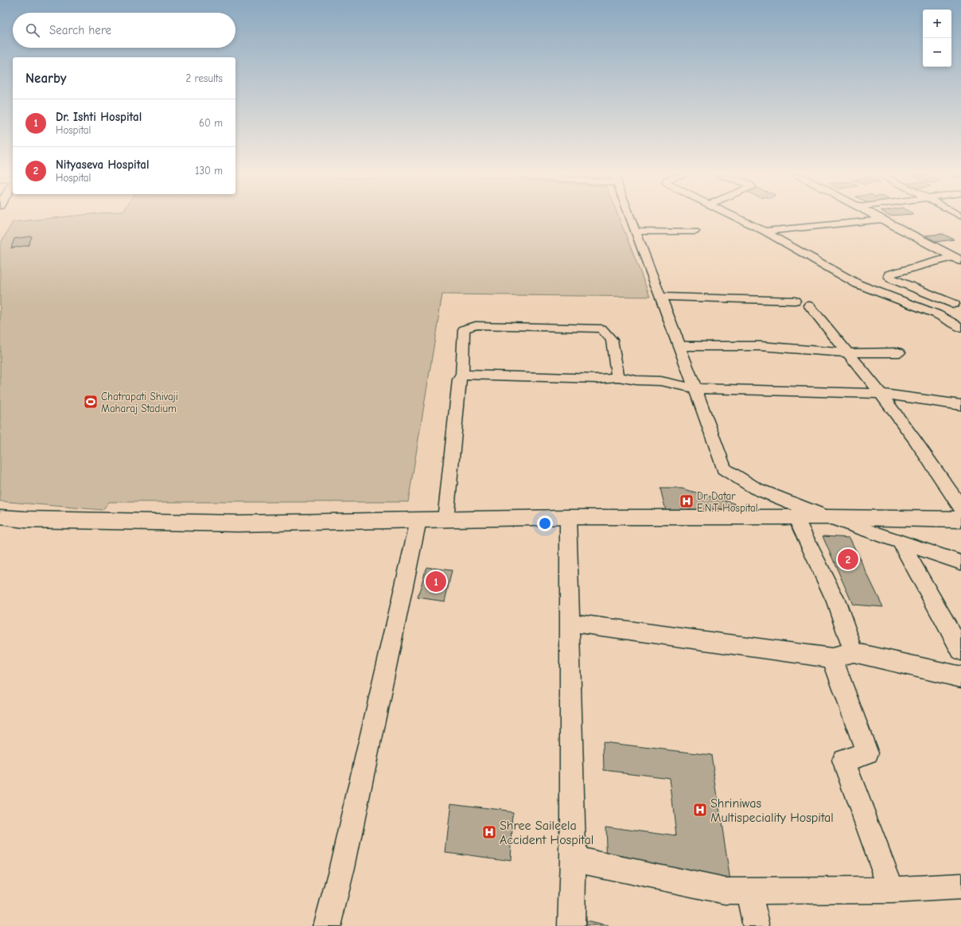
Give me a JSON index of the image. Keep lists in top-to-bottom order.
{
  "places": {
    "sports": ["Chatrapati Shivaji Maharaj Stadium"],
    "hospital": ["Dr. Datar E.N.T. Hospital", "Shriniwas Multispeciality Hospital", "Shree Saileela Accident Hospital"]
  },
  "page": {
    "map_buttons": ["+", "−"],
    "search": "Search here",
    "heading": ["Nearby", "2 results"],
    "list": [
      {
        "mark": "1",
        "name": "Dr. Ishti Hospital",
        "note": "Hospital",
        "value": "60 m"
      },
      {
        "mark": "2",
        "name": "Nityaseva Hospital",
        "note": "Hospital",
        "value": "130 m"
      }
    ],
    "pins": ["2", "1"]
  }
}
